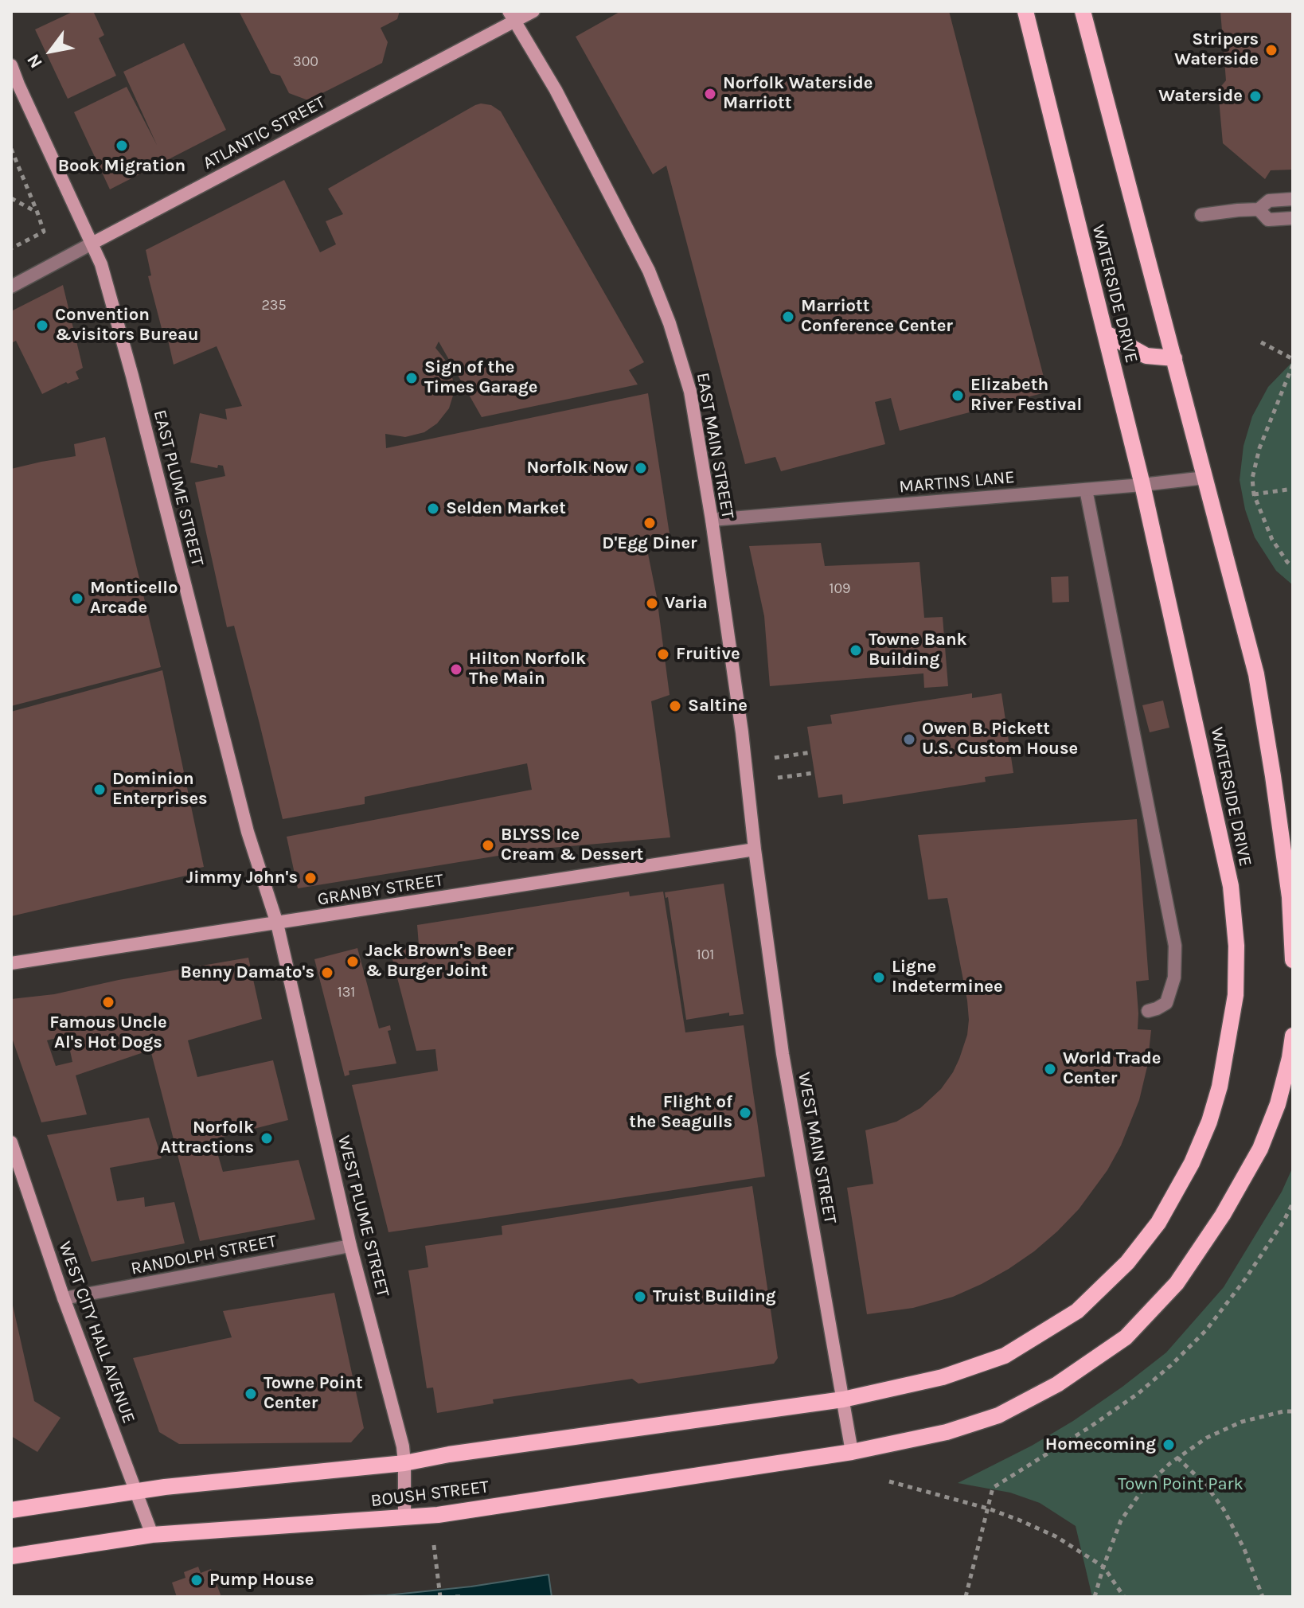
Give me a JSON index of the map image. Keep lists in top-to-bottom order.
{
  "streets": {
    "main road": ["WATERSIDE DRIVE", "BOUSH STREET"],
    "street": [
      "ATLANTIC STREET",
      "EAST MAIN STREET",
      "MARTINS LANE",
      "EAST PLUME STREET",
      "GRANBY STREET",
      "WEST MAIN STREET",
      "WEST PLUME STREET",
      "RANDOLPH STREET",
      "WEST CITY HALL AVENUE"
    ]
  },
  "crossings": [
    ["ATLANTIC STREET", "EAST MAIN STREET"],
    ["ATLANTIC STREET", "EAST PLUME STREET"],
    ["WATERSIDE DRIVE", "MARTINS LANE"],
    ["WATERSIDE DRIVE", "WEST MAIN STREET"],
    ["WATERSIDE DRIVE", "BOUSH STREET"],
    ["EAST MAIN STREET", "MARTINS LANE"],
    ["EAST MAIN STREET", "GRANBY STREET"],
    ["EAST MAIN STREET", "WEST MAIN STREET"],
    ["EAST PLUME STREET", "GRANBY STREET"],
    ["EAST PLUME STREET", "WEST PLUME STREET"],
    ["GRANBY STREET", "WEST MAIN STREET"],
    ["GRANBY STREET", "WEST PLUME STREET"],
    ["WEST MAIN STREET", "BOUSH STREET"],
    ["WEST PLUME STREET", "RANDOLPH STREET"],
    ["WEST PLUME STREET", "BOUSH STREET"],
    ["RANDOLPH STREET", "WEST CITY HALL AVENUE"],
    ["WEST CITY HALL AVENUE", "BOUSH STREET"]
  ],
  "parks": ["Town Point Park"],
  "places": [
    "Stripers Waterside",
    "Norfolk Waterside Marriott",
    "Waterside",
    "Book Migration",
    "Marriott Conference Center",
    "Convention &visitors Bureau",
    "Sign of the Times Garage",
    "Elizabeth River Festival",
    "Norfolk Now",
    "Selden Market",
    "D'Egg Diner",
    "Monticello Arcade",
    "Varia",
    "Towne Bank Building",
    "Fruitive",
    "Hilton Norfolk The Main",
    "Saltine",
    "Owen B. Pickett U.S. Custom House",
    "Dominion Enterprises",
    "BLYSS Ice Cream & Dessert",
    "Jimmy John's",
    "Jack Brown's Beer & Burger Joint",
    "Benny Damato's",
    "Ligne Indeterminee",
    "Famous Uncle Al's Hot Dogs",
    "World Trade Center",
    "Flight of the Seagulls",
    "Norfolk Attractions",
    "Truist Building",
    "Towne Point Center",
    "Homecoming",
    "Pump House"
  ],
  "house_numbers": [
    "300",
    "235",
    "109",
    "101",
    "131"
  ],
  "north": "bottom left"
}
